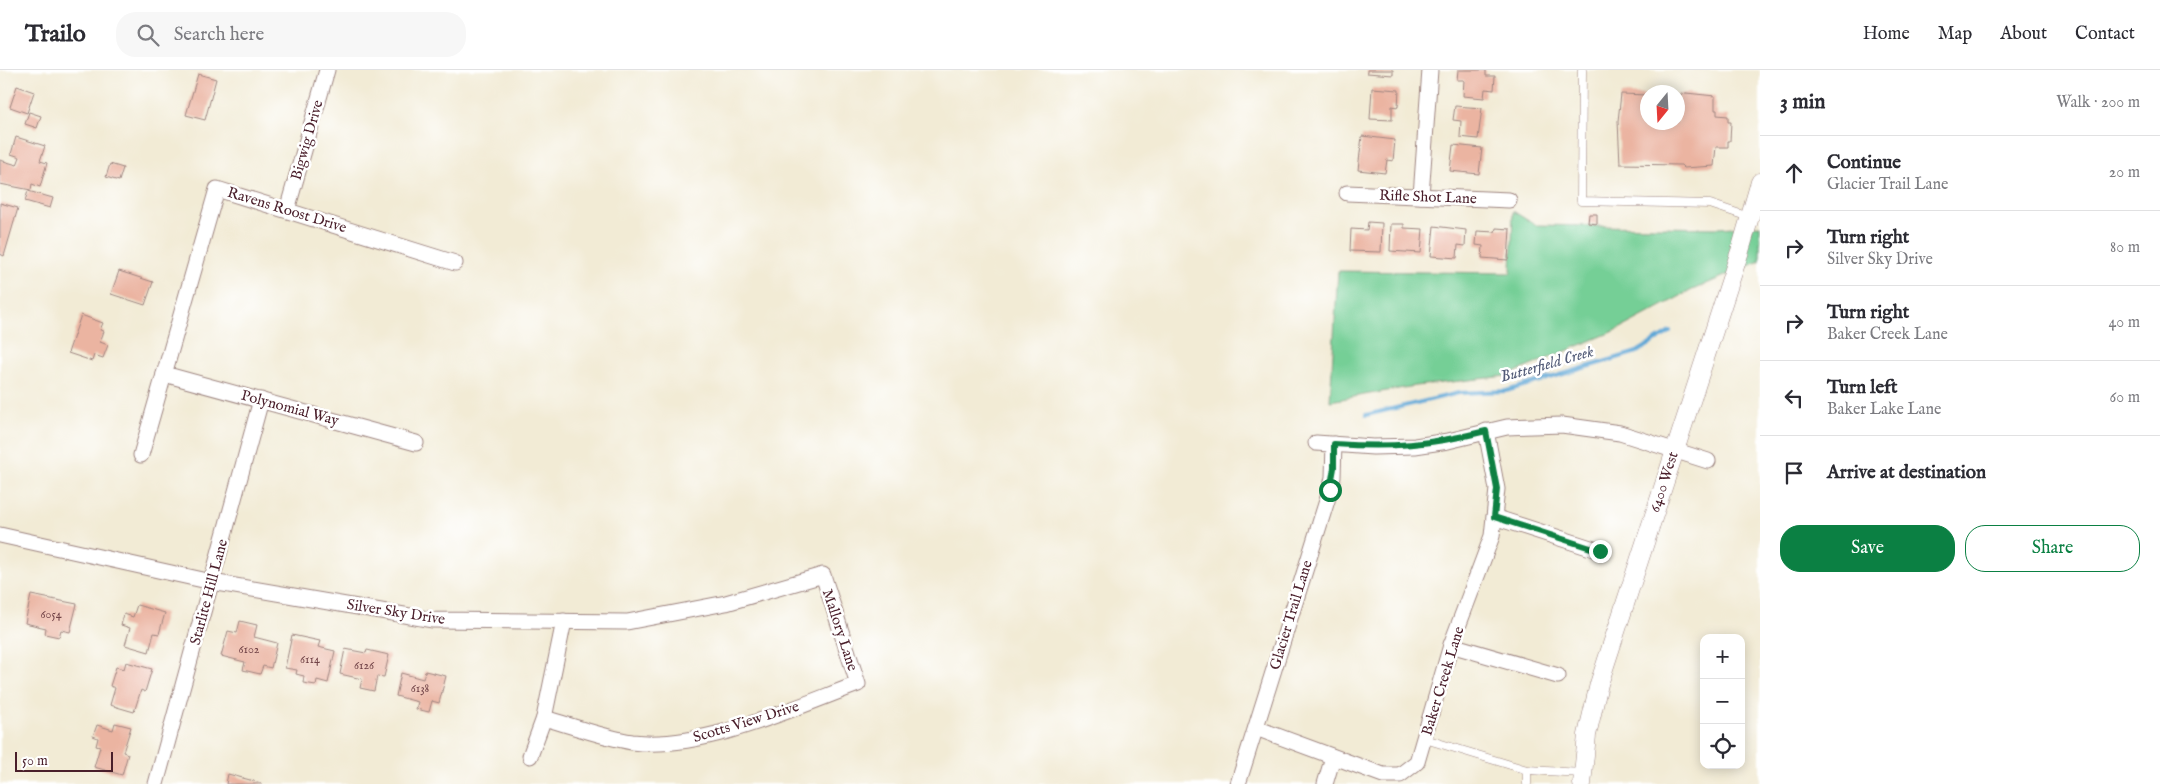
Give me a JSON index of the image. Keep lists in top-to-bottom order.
{
  "streets": {
    "street": [
      "Bigwig Drive",
      "Rifle Shot Lane",
      "Ravens Roost Drive",
      "Polynomial Way",
      "6400 West",
      "Starlite Hill Lane",
      "Silver Sky Drive",
      "Glacier Trail Lane",
      "Mallory Lane",
      "Baker Creek Lane",
      "Scotts View Drive"
    ]
  },
  "crossings": [
    ["Bigwig Drive", "Ravens Roost Drive"],
    ["Ravens Roost Drive", "Polynomial Way"],
    ["Polynomial Way", "Starlite Hill Lane"],
    ["Starlite Hill Lane", "Silver Sky Drive"],
    ["Silver Sky Drive", "Mallory Lane"],
    ["Glacier Trail Lane", "Baker Creek Lane"],
    ["Mallory Lane", "Scotts View Drive"]
  ],
  "water": ["Butterfield Creek"],
  "house_numbers": [
    "6054",
    "6102",
    "6114",
    "6126",
    "6138"
  ],
  "scale_bar": "50 m",
  "north": "bottom",
  "page": {
    "header": "Trailo",
    "search": "Search here",
    "nav": [
      "Home",
      "Map",
      "About",
      "Contact"
    ],
    "heading": ["3 min", "Walk · 200 m"],
    "list": [
      ["Continue", "Glacier Trail Lane", "20 m"],
      ["Turn right", "Silver Sky Drive", "80 m"],
      ["Turn right", "Baker Creek Lane", "40 m"],
      ["Turn left", "Baker Lake Lane", "60 m"],
      "Arrive at destination"
    ],
    "buttons": ["Save", "Share"],
    "map_buttons": ["+", "−"],
    "scale": "50 m"
  }
}
